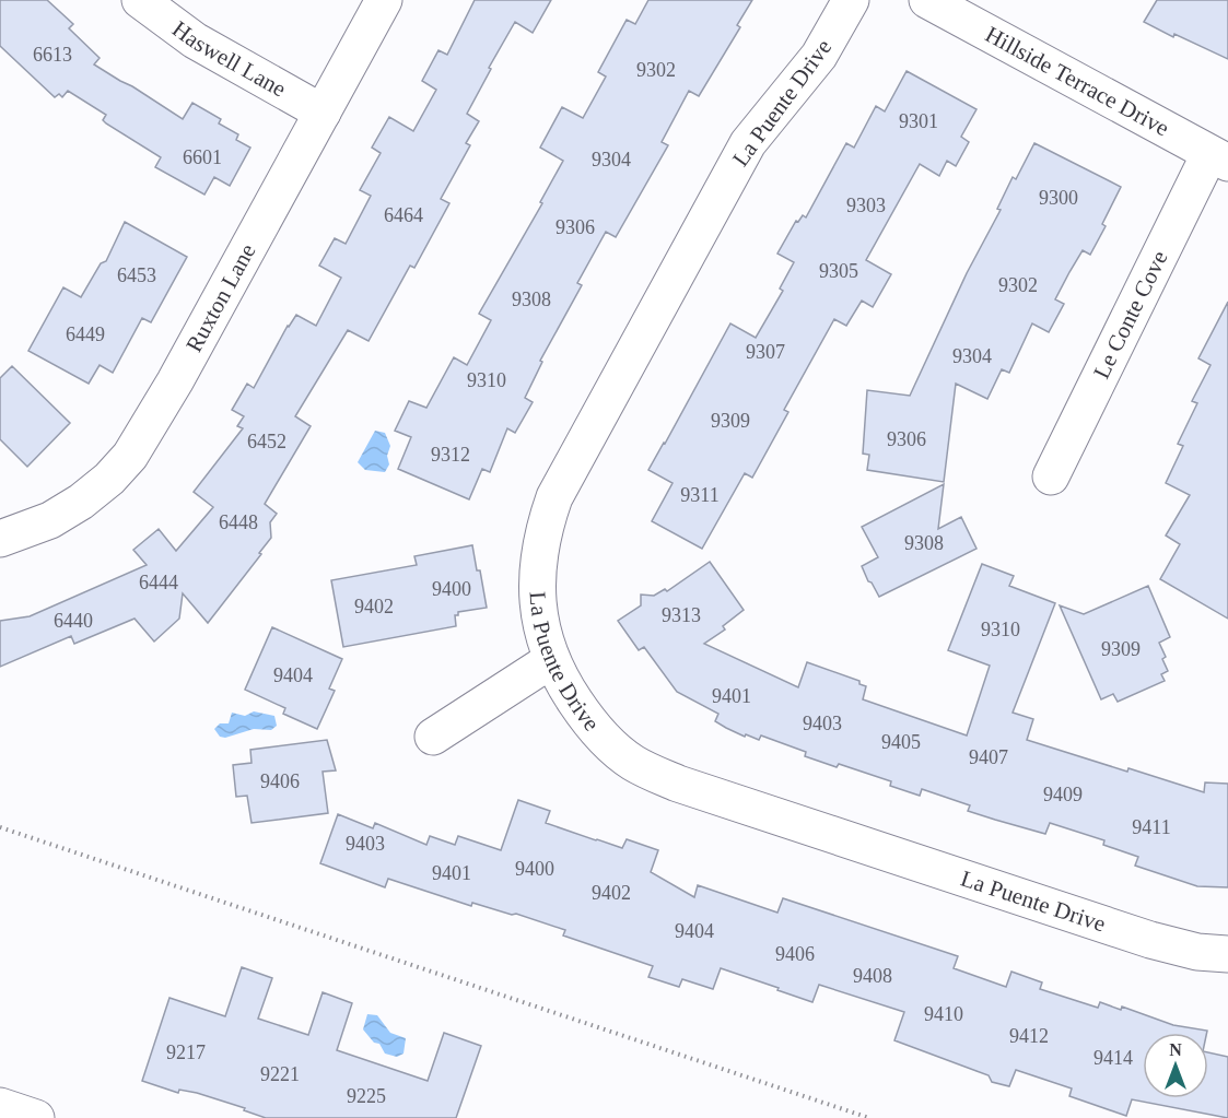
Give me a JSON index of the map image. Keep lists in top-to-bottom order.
{
  "streets": {
    "street": [
      "Haswell Lane",
      "Hillside Terrace Drive",
      "La Puente Drive",
      "Ruxton Lane",
      "Le Conte Cove"
    ]
  },
  "crossings": [
    ["Haswell Lane", "Ruxton Lane"],
    ["Hillside Terrace Drive", "Le Conte Cove"]
  ],
  "house_numbers": [
    "6613",
    "9302",
    "9301",
    "6601",
    "9304",
    "9300",
    "9303",
    "6464",
    "9306",
    "9305",
    "6453",
    "9302",
    "9308",
    "6449",
    "9307",
    "9304",
    "9310",
    "9309",
    "9306",
    "6452",
    "9312",
    "9311",
    "6448",
    "9308",
    "6444",
    "9400",
    "9402",
    "9313",
    "6440",
    "9310",
    "9309",
    "9404",
    "9401",
    "9403",
    "9405",
    "9407",
    "9406",
    "9409",
    "9411",
    "9403",
    "9400",
    "9401",
    "9402",
    "9404",
    "9406",
    "9408",
    "9410",
    "9412",
    "9217",
    "9414",
    "9221",
    "9225"
  ],
  "north": "top"
}
